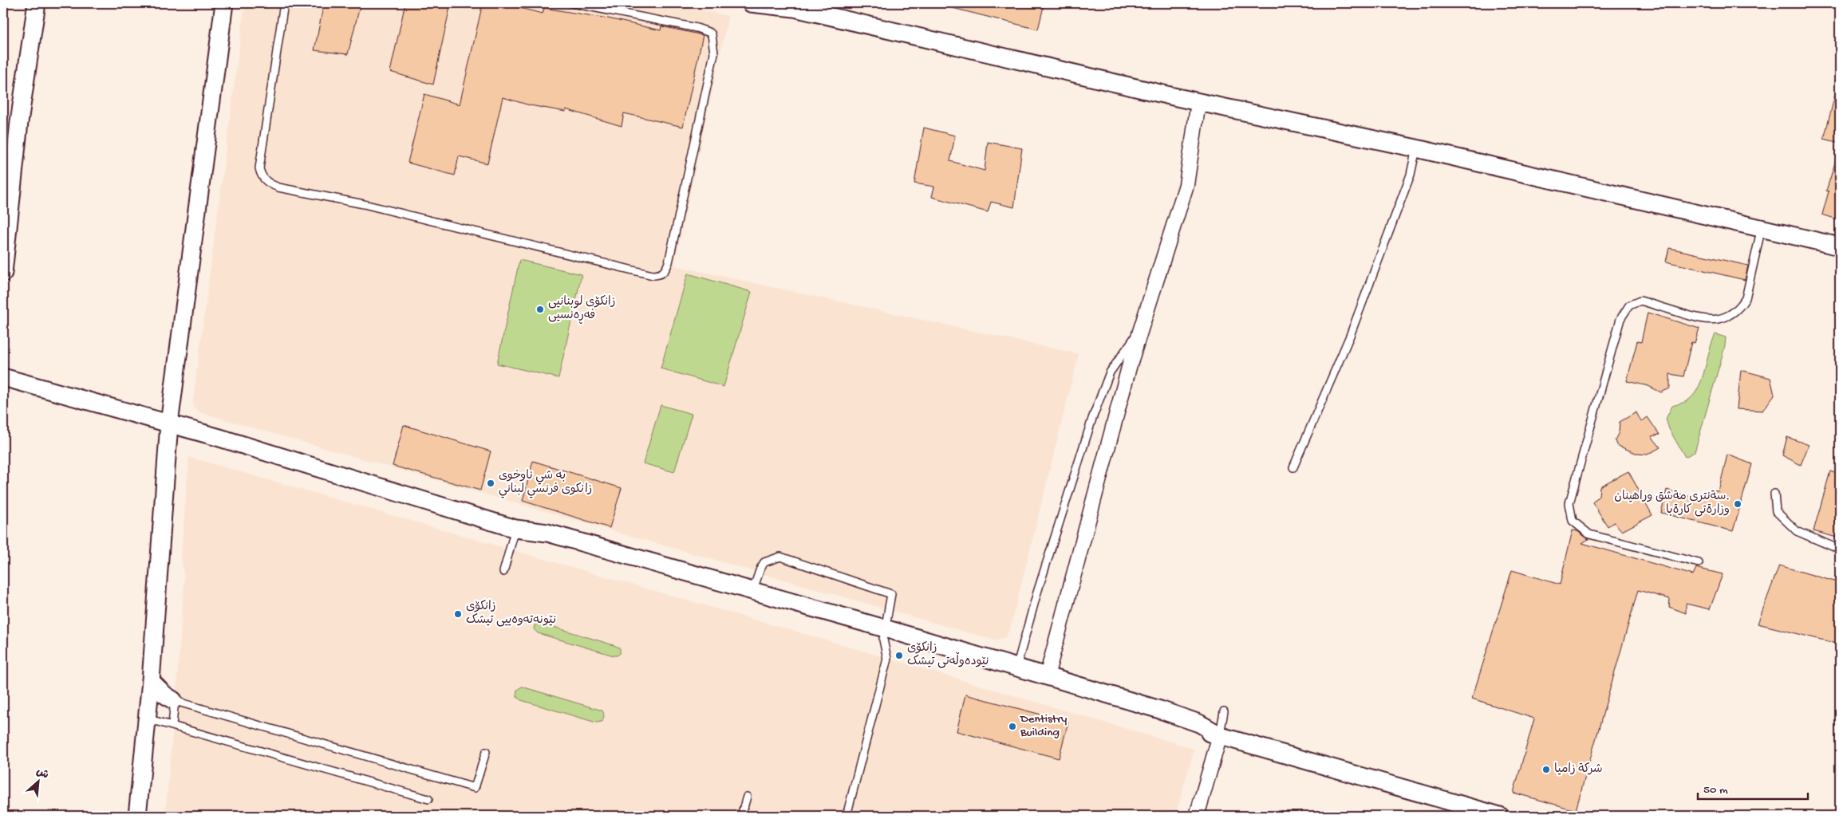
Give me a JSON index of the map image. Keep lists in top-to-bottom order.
{
  "places": [
    "زانکۆی لوبنانیی فەڕەنسیی",
    "به شي ناوخوى زانكوى فرنسي لبناني",
    "سةنترى مةشق وراهينان. وزارةتى كارةبا",
    "زانکۆی نێونەتەوەییی تیشک",
    "زانکۆی نێودەوڵەتی تیشک",
    "Dentistry Building",
    "شركة زاميا"
  ],
  "scale_bar": "50 m",
  "north": "top right"
}
